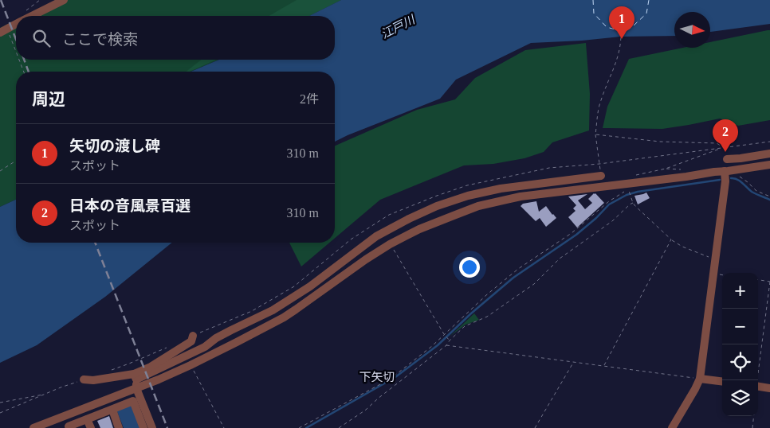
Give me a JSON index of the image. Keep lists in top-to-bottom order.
{
  "districts": ["下矢切"],
  "water": ["江戸川"],
  "north": "right",
  "page": {
    "pins": ["1", "2"],
    "search": "ここで検索",
    "heading": ["周辺", "2件"],
    "list": [
      {
        "mark": "1",
        "name": "矢切の渡し碑",
        "note": "スポット",
        "value": "310 m"
      },
      {
        "mark": "2",
        "name": "日本の音風景百選",
        "note": "スポット",
        "value": "310 m"
      }
    ],
    "map_buttons": ["+", "−"]
  }
}
